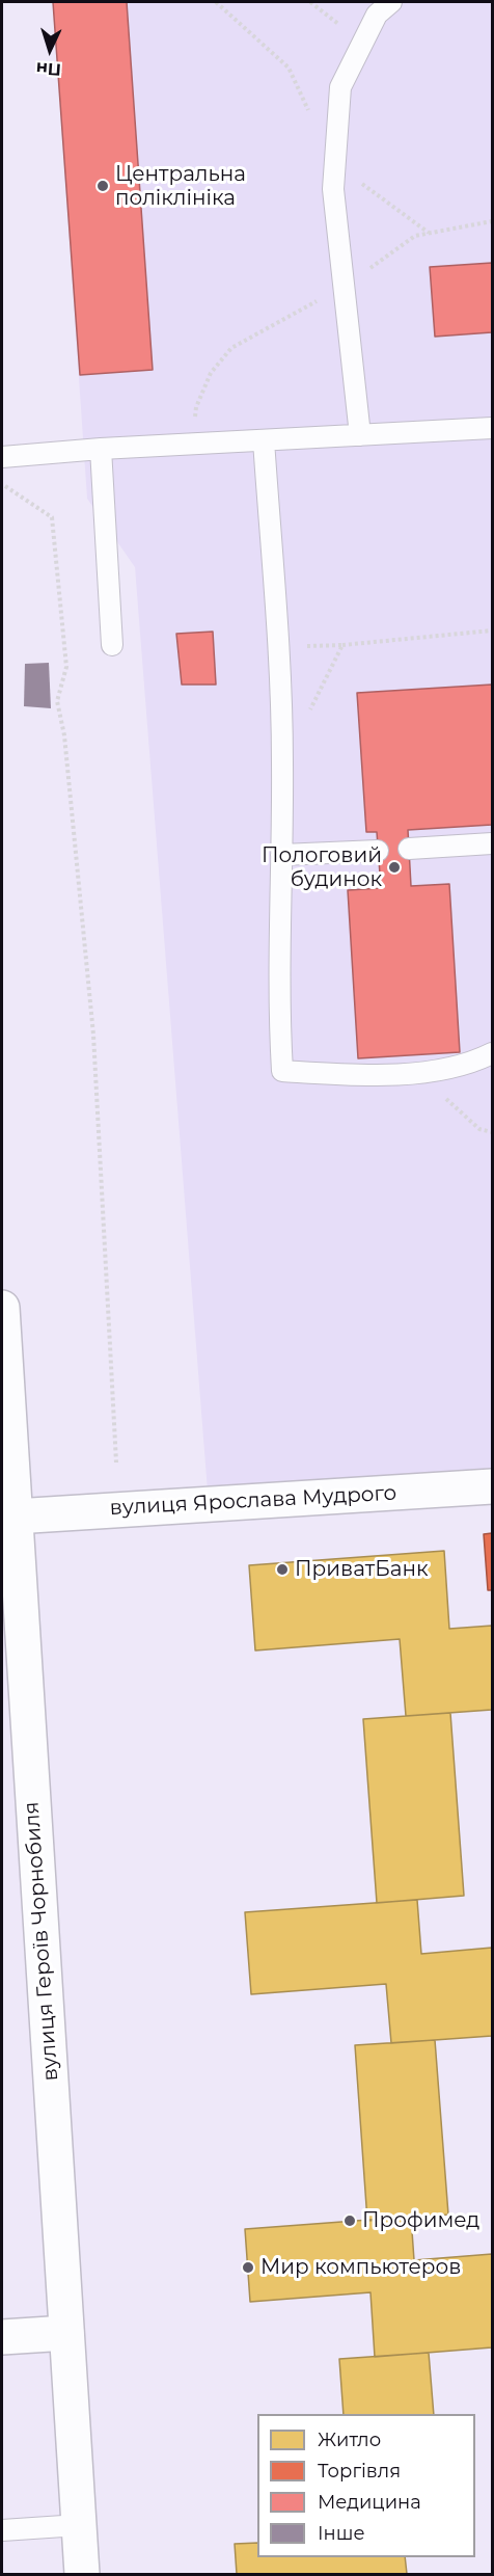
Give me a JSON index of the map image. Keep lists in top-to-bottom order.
{
  "streets": {
    "street": ["вулиця Ярослава Мудрого", "вулиця Героїв Чорнобиля"]
  },
  "crossings": [
    ["вулиця Ярослава Мудрого", "вулиця Героїв Чорнобиля"]
  ],
  "places": [
    "Центральна поліклініка",
    "Пологовий будинок",
    "ПриватБанк",
    "Профимед",
    "Мир компьютеров"
  ],
  "legend": [
    "Житло",
    "Торгівля",
    "Медицина",
    "Інше"
  ],
  "north": "bottom"
}
